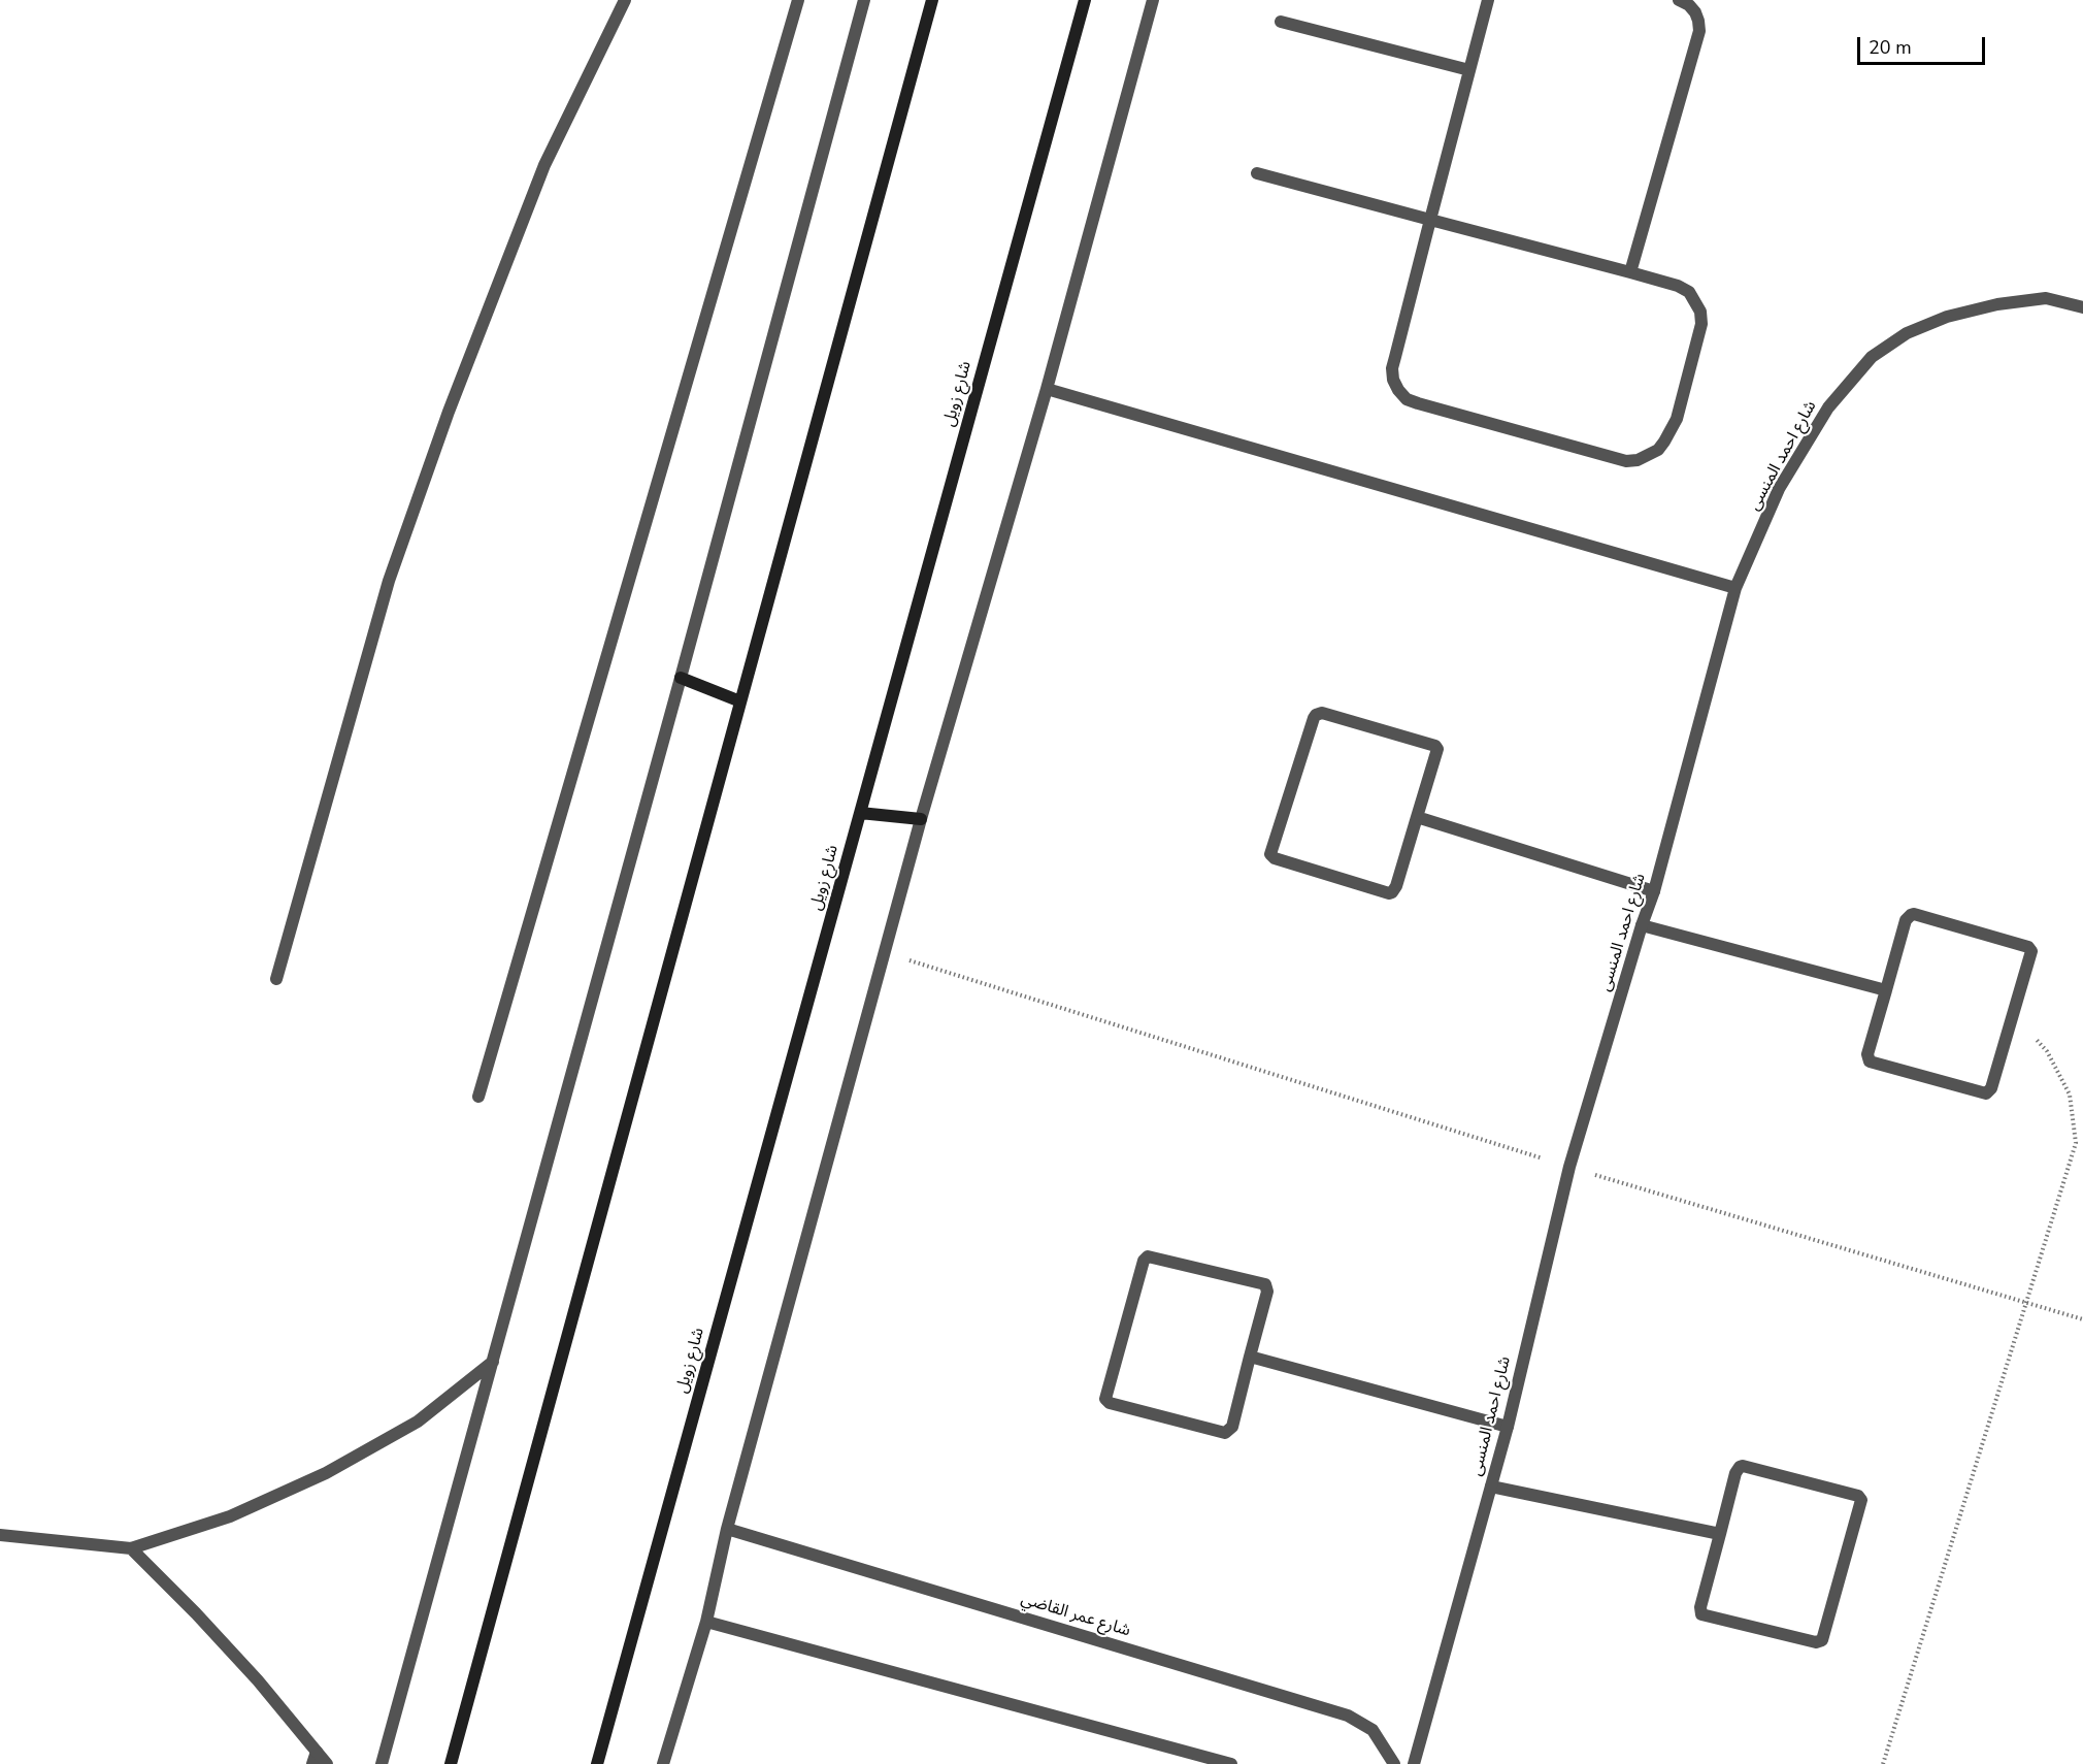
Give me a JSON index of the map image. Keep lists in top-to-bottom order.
{
  "streets": {
    "main road": ["شارع زويل"],
    "street": ["شارع احمد المنسى", "شارع عمر القاضي"]
  },
  "scale_bar": "20 m"
}
